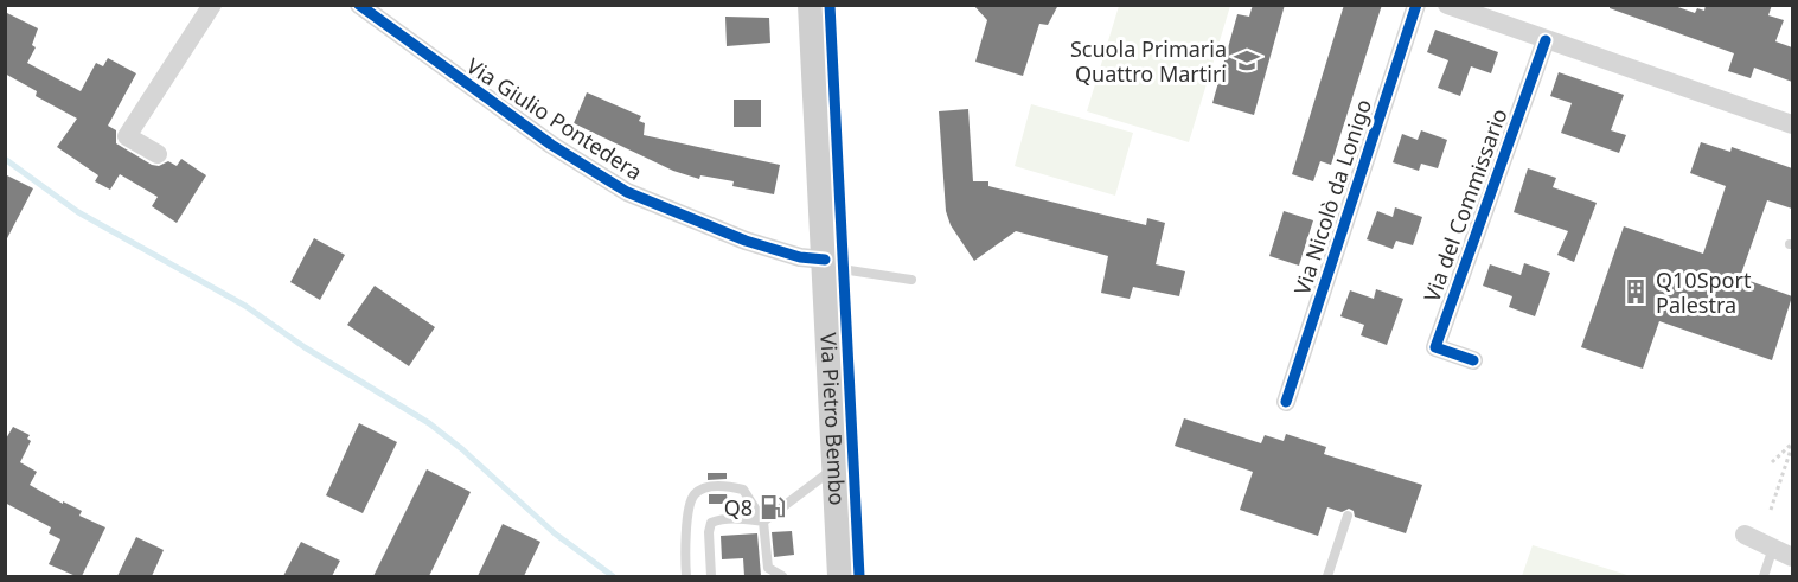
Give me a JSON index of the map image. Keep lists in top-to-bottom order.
{
  "streets": {
    "main road": ["Via Pietro Bembo"],
    "street": ["Via Giulio Pontedera", "Via Nicolò da Lonigo", "Via del Commissario"]
  },
  "crossings": [
    ["Via Giulio Pontedera", "Via Pietro Bembo"]
  ],
  "places": {
    "school or university": ["Scuola Primaria Quattro Martiri"],
    "building": ["Q10Sport Palestra"],
    "fuel station": ["Q8"]
  }
}
